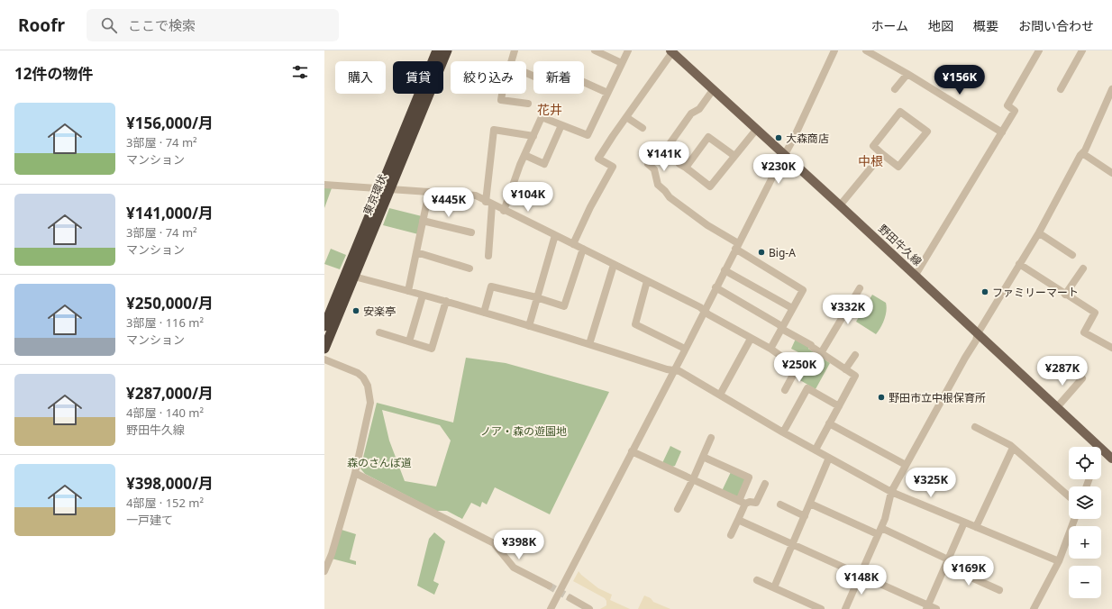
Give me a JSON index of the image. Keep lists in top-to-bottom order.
{
  "streets": {
    "highway": ["東京環状"],
    "main road": ["野田牛久線"]
  },
  "districts": ["花井", "中根"],
  "parks": ["ノア・森の遊園地", "森のさんぽ道"],
  "places": [
    "大森商店",
    "Big-A",
    "ファミリーマート",
    "安楽亭",
    "野田市立中根保育所"
  ],
  "page": {
    "header": "Roofr",
    "search": "ここで検索",
    "nav": [
      "ホーム",
      "地図",
      "概要",
      "お問い合わせ"
    ],
    "heading": "12件の物件",
    "chip": [
      "購入",
      "賃貸",
      "絞り込み",
      "新着"
    ],
    "price": [
      "¥156K",
      "¥141K",
      "¥230K",
      "¥104K",
      "¥445K",
      "¥332K",
      "¥250K",
      "¥287K",
      "¥325K",
      "¥398K",
      "¥169K",
      "¥148K"
    ],
    "list": [
      {
        "name": "¥156,000/月",
        "note": "3部屋 · 74 m² · マンション"
      },
      {
        "name": "¥141,000/月",
        "note": "3部屋 · 74 m² · マンション"
      },
      {
        "name": "¥250,000/月",
        "note": "3部屋 · 116 m² · マンション"
      },
      {
        "name": "¥287,000/月",
        "note": "4部屋 · 140 m² · 野田牛久線"
      },
      {
        "name": "¥398,000/月",
        "note": "4部屋 · 152 m² · 一戸建て"
      }
    ],
    "map_buttons": ["+", "−"]
  }
}
